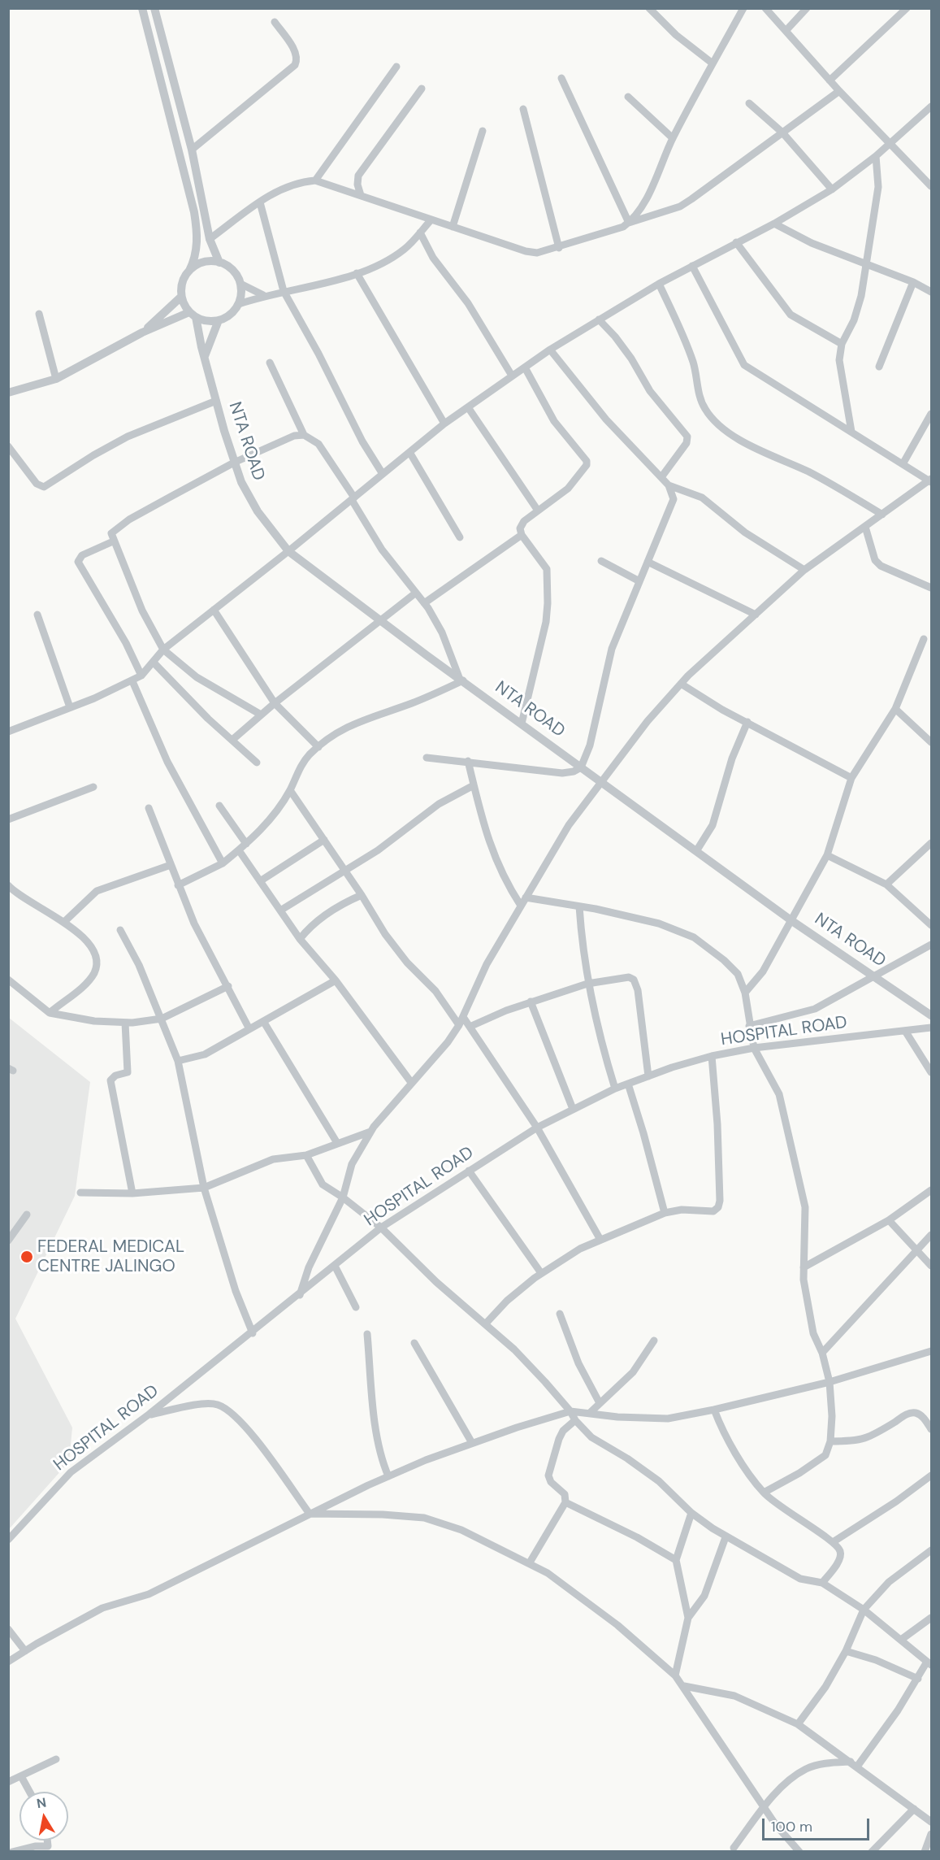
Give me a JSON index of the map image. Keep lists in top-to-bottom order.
{
  "streets": {
    "street": ["NTA ROAD", "HOSPITAL ROAD"]
  },
  "places": ["FEDERAL MEDICAL CENTRE JALINGO"],
  "scale_bar": "100 m",
  "north": "top"
}
